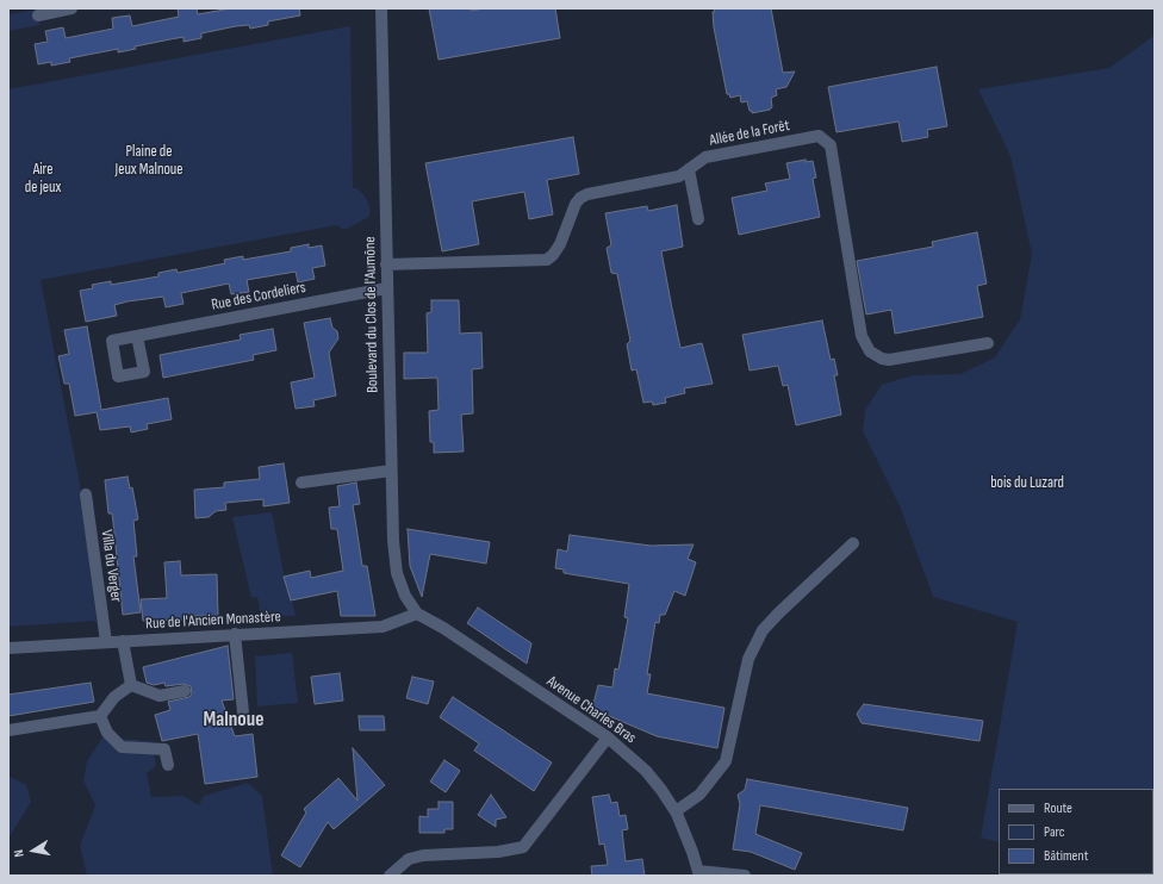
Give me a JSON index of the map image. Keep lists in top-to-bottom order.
{
  "streets": {
    "street": [
      "Allée de la Forêt",
      "Rue des Cordeliers",
      "Boulevard du Clos de l'Aumône",
      "Villa du Verger",
      "Rue de l'Ancien Monastère",
      "Avenue Charles Bras"
    ]
  },
  "crossings": [
    ["Allée de la Forêt", "Boulevard du Clos de l'Aumône"],
    ["Rue des Cordeliers", "Boulevard du Clos de l'Aumône"],
    ["Boulevard du Clos de l'Aumône", "Rue de l'Ancien Monastère"],
    ["Boulevard du Clos de l'Aumône", "Avenue Charles Bras"],
    ["Villa du Verger", "Rue de l'Ancien Monastère"],
    ["Rue de l'Ancien Monastère", "Avenue Charles Bras"]
  ],
  "districts": ["Malnoue"],
  "parks": ["Plaine de Jeux Malnoue", "Aire de jeux", "bois du Luzard"],
  "legend": ["Route", "Parc", "Bâtiment"],
  "north": "left"
}
